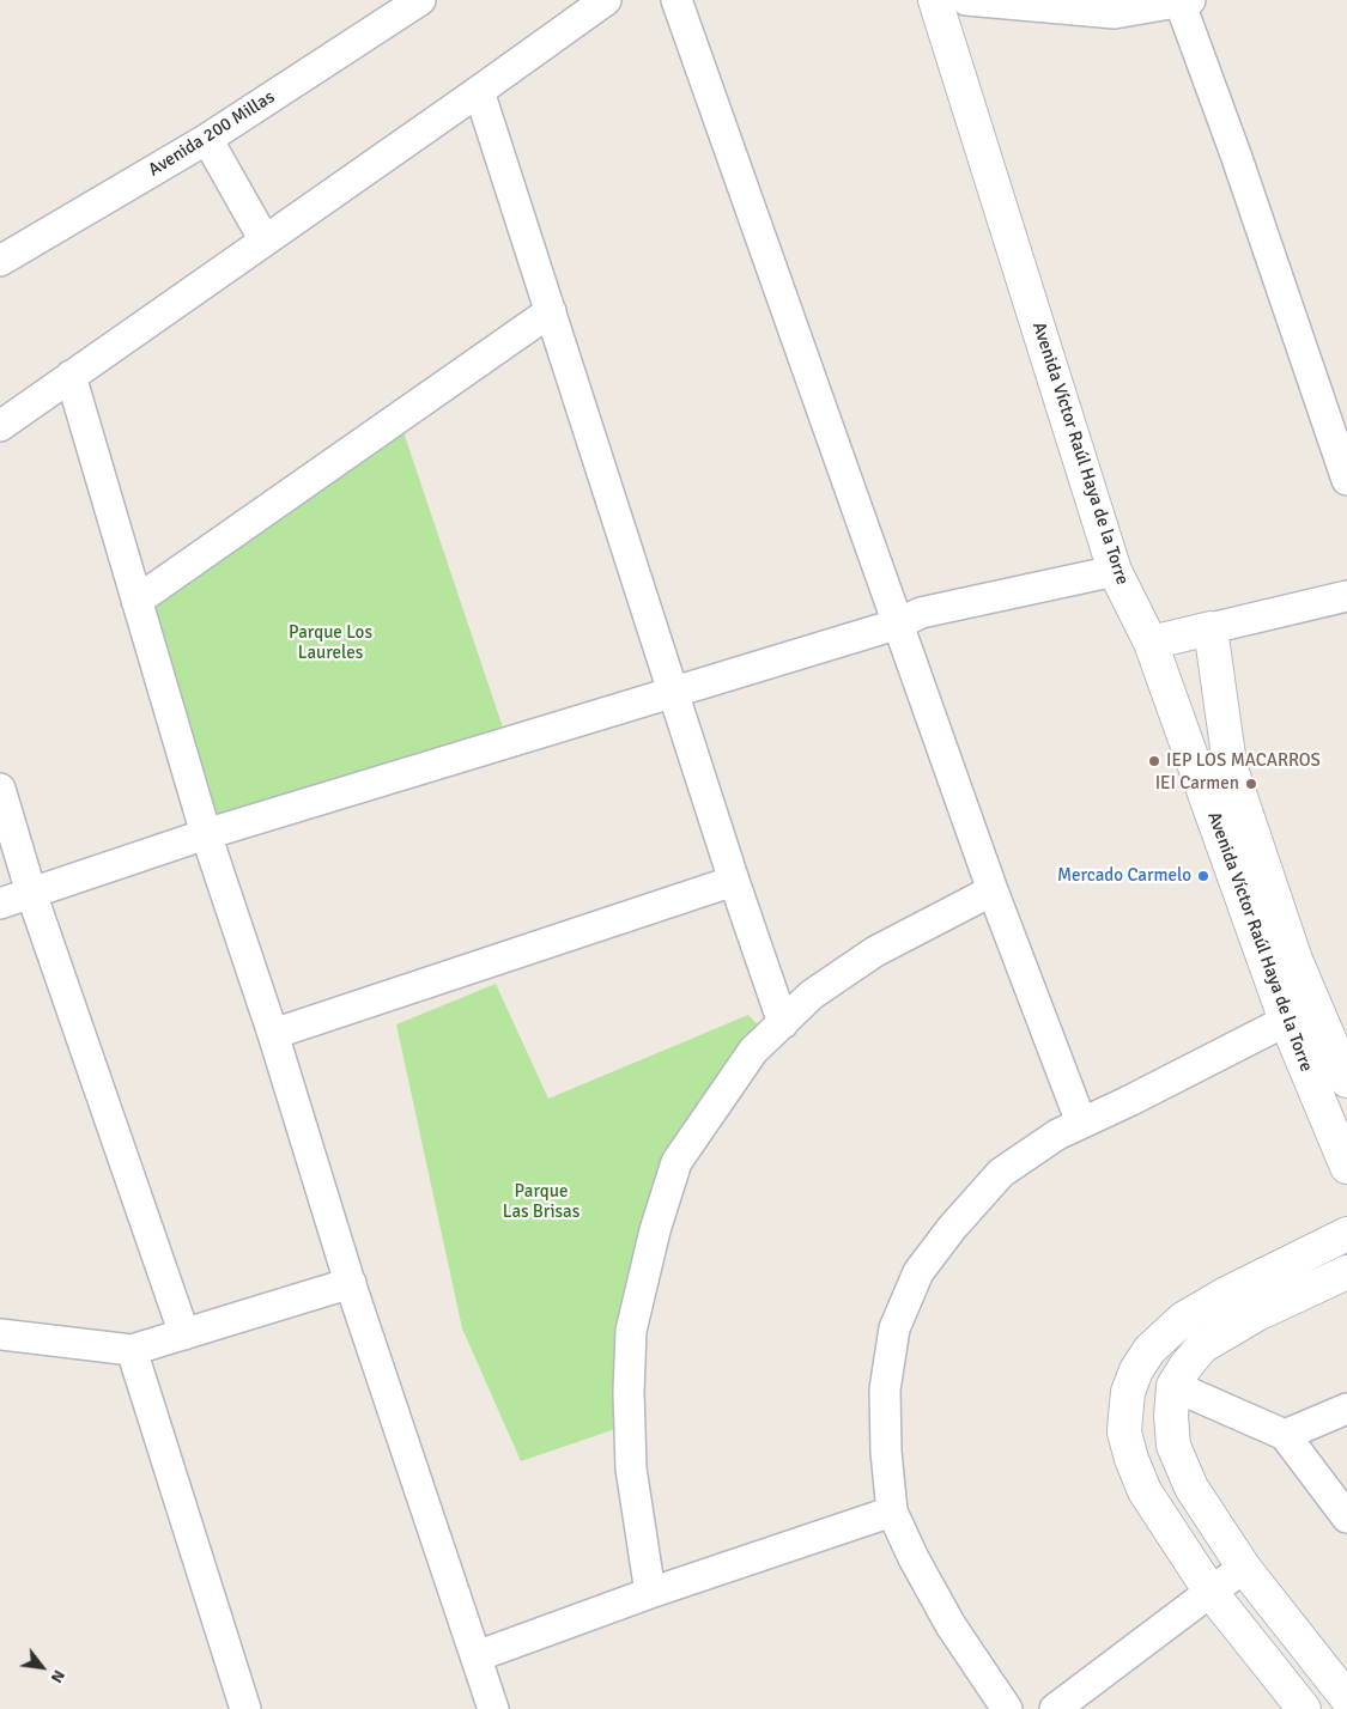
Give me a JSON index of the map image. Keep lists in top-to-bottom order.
{
  "streets": {
    "street": ["Avenida 200 Millas", "Avenida Víctor Raúl Haya de la Torre"]
  },
  "parks": ["Parque Los Laureles", "Parque Las Brisas"],
  "places": ["IEP LOS MACARROS", "IEI Carmen", "Mercado Carmelo"],
  "north": "bottom right"
}
